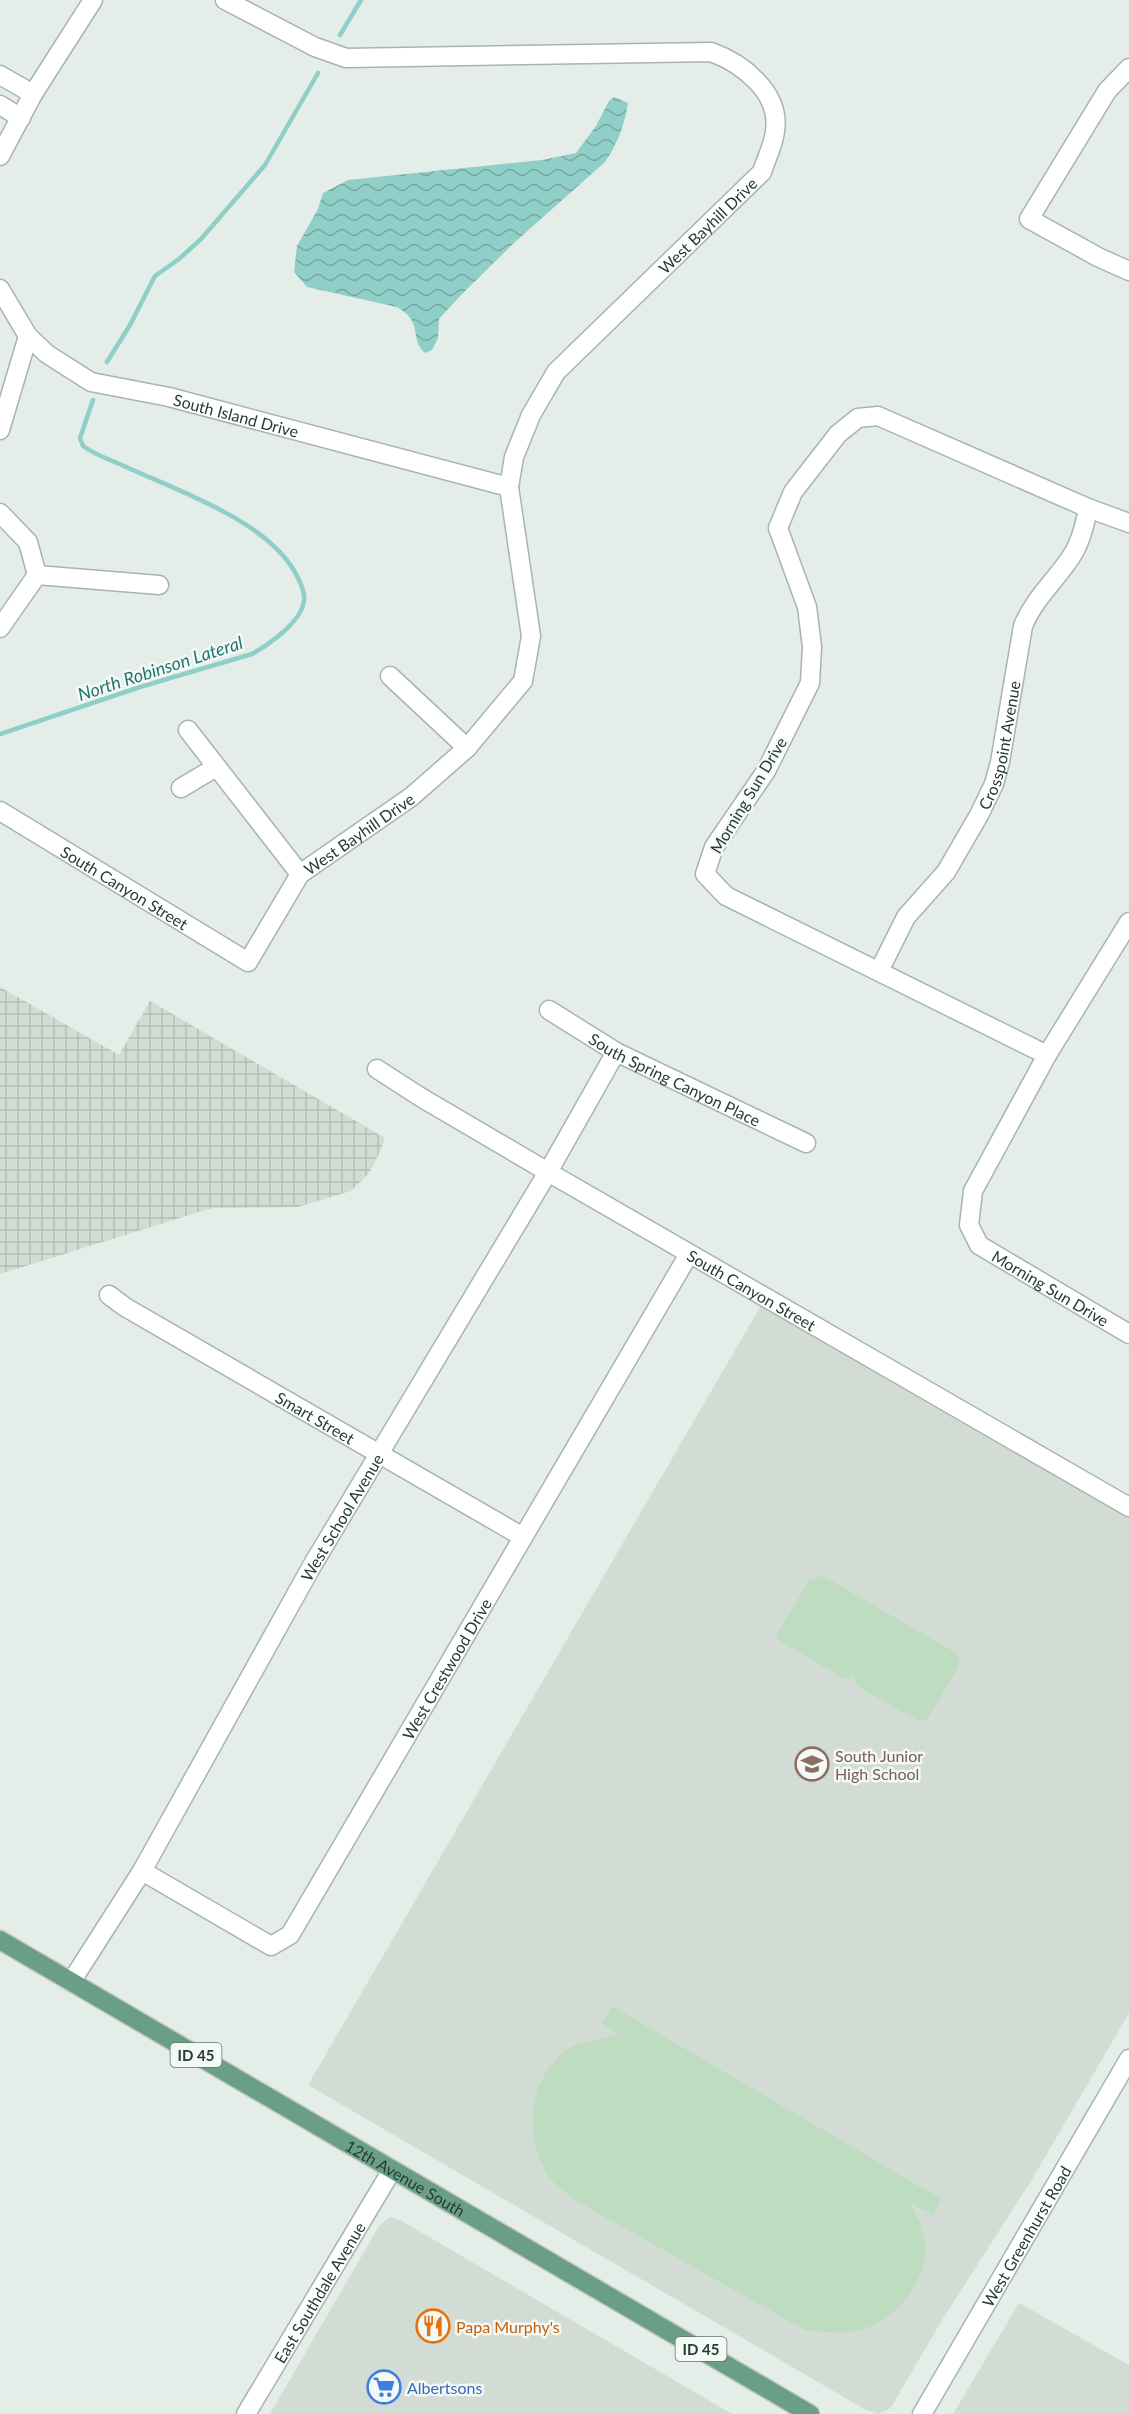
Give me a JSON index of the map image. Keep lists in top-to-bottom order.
{
  "streets": {
    "main road": ["ID 45", "12th Avenue South"],
    "street": [
      "West Bayhill Drive",
      "South Island Drive",
      "Crosspoint Avenue",
      "Morning Sun Drive",
      "South Canyon Street",
      "South Spring Canyon Place",
      "Smart Street",
      "West School Avenue",
      "West Crestwood Drive",
      "West Greenhurst Road",
      "East Southdale Avenue"
    ]
  },
  "crossings": [
    ["West Bayhill Drive", "South Island Drive"],
    ["West Bayhill Drive", "South Canyon Street"],
    ["Crosspoint Avenue", "Morning Sun Drive"],
    ["South Canyon Street", "West School Avenue"],
    ["South Canyon Street", "West Crestwood Drive"],
    ["South Spring Canyon Place", "West School Avenue"],
    ["Smart Street", "West School Avenue"],
    ["Smart Street", "West Crestwood Drive"],
    ["West School Avenue", "West Crestwood Drive"],
    ["West School Avenue", "12th Avenue South"],
    ["12th Avenue South", "East Southdale Avenue"]
  ],
  "water": ["North Robinson Lateral"],
  "places": {
    "school or university": ["South Junior High School"],
    "restaurant": ["Papa Murphy's"],
    "supermarket": ["Albertsons"]
  }
}
